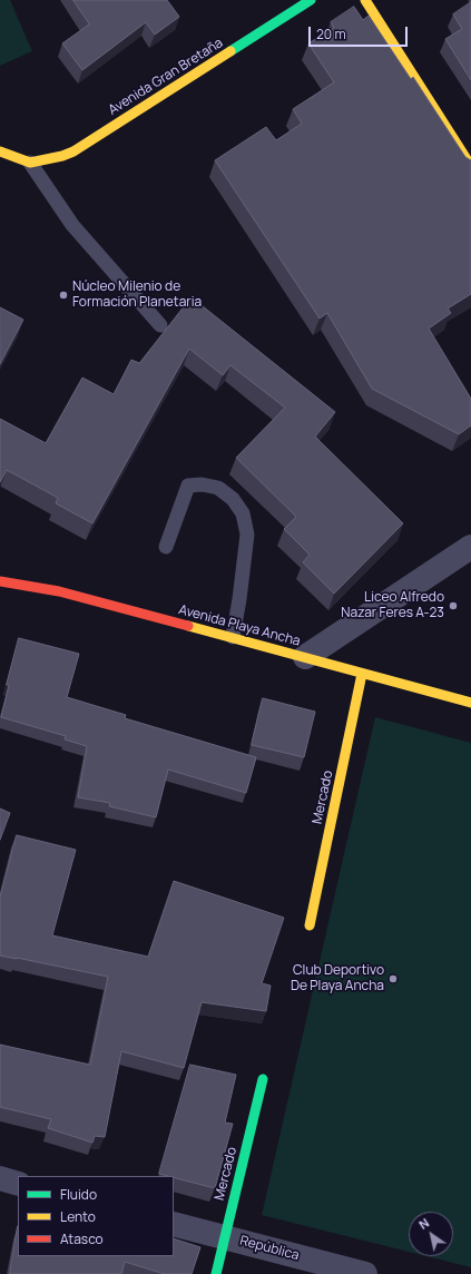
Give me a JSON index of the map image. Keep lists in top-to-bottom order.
{
  "streets": {
    "street": [
      "Avenida Gran Bretaña",
      "Avenida Playa Ancha",
      "Mercado",
      "República"
    ]
  },
  "crossings": [
    ["Avenida Playa Ancha", "Mercado"],
    ["Mercado", "República"]
  ],
  "places": ["Núcleo Milenio de Formación Planetaria", "Liceo Alfredo Nazar Feres A-23", "Club Deportivo De Playa Ancha"],
  "legend": ["Fluido", "Lento", "Atasco"],
  "scale_bar": "20 m",
  "north": "top left"
}
